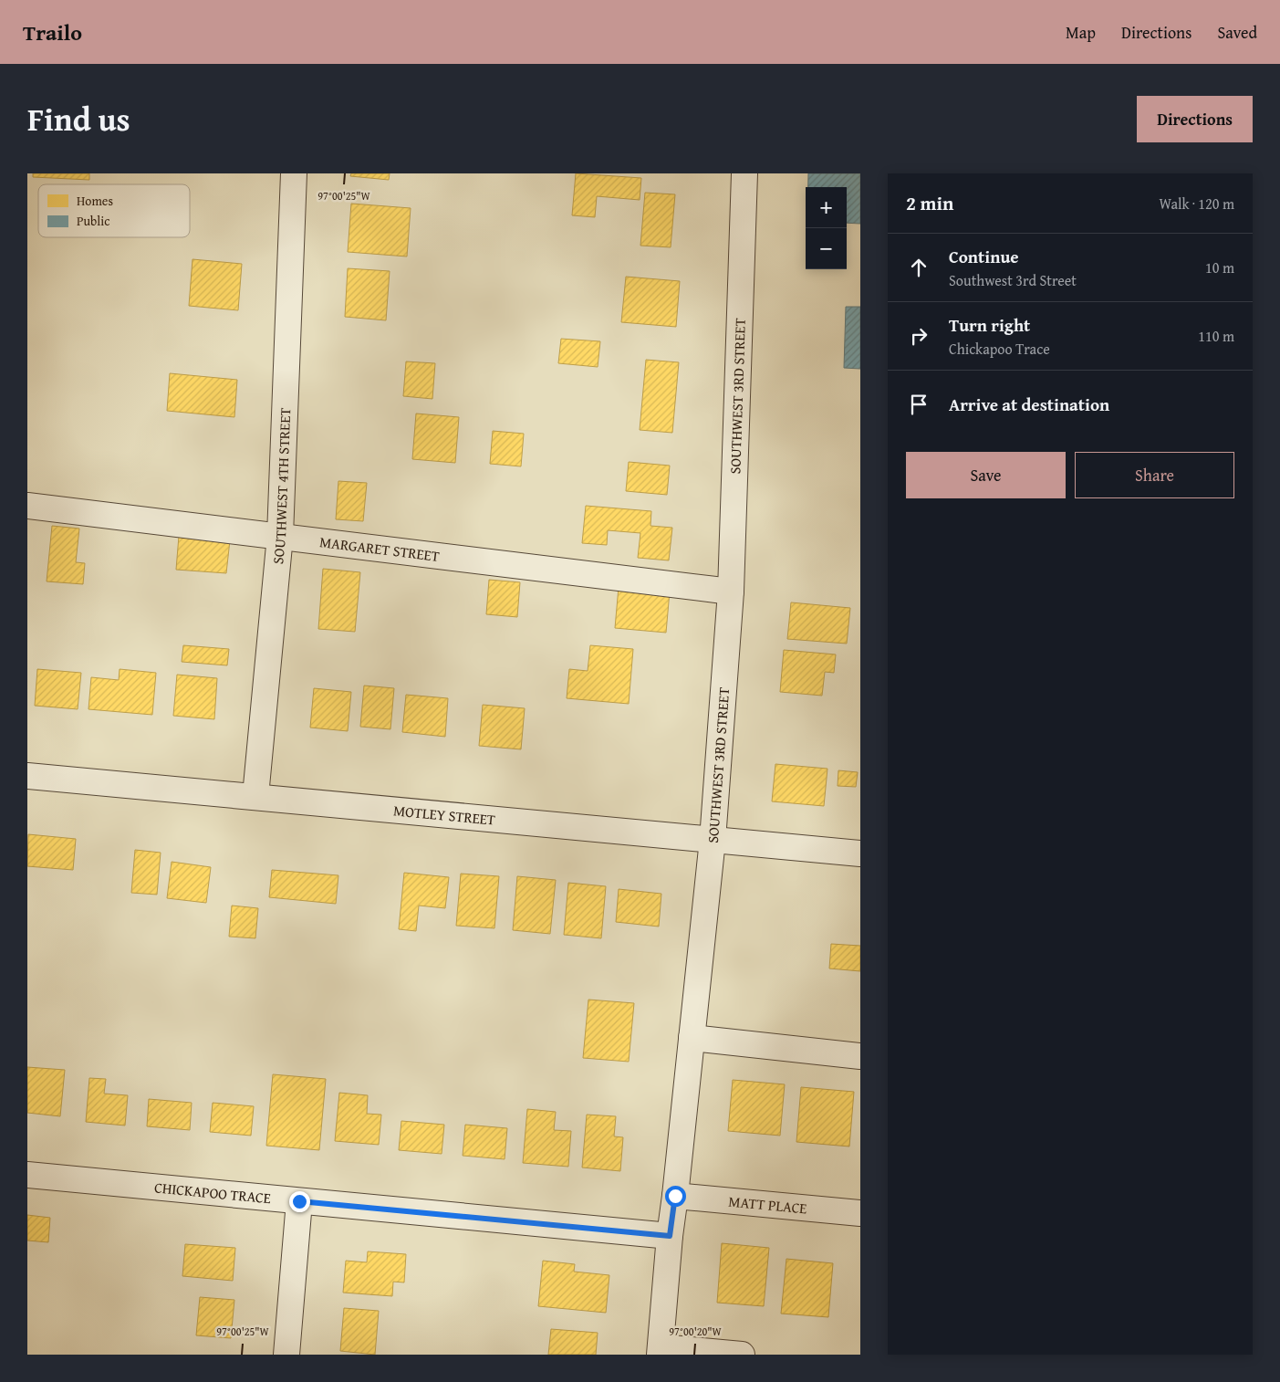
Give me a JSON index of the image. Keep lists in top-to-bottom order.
{
  "streets": {
    "street": [
      "SOUTHWEST 3RD STREET",
      "SOUTHWEST 4TH STREET",
      "MARGARET STREET",
      "MOTLEY STREET",
      "CHICKAPOO TRACE",
      "MATT PLACE"
    ]
  },
  "crossings": [
    ["SOUTHWEST 3RD STREET", "MARGARET STREET"],
    ["SOUTHWEST 3RD STREET", "MOTLEY STREET"],
    ["SOUTHWEST 3RD STREET", "CHICKAPOO TRACE"],
    ["SOUTHWEST 3RD STREET", "MATT PLACE"],
    ["SOUTHWEST 4TH STREET", "MARGARET STREET"],
    ["SOUTHWEST 4TH STREET", "MOTLEY STREET"]
  ],
  "legend": ["Homes", "Public"],
  "page": {
    "header": "Trailo",
    "nav": ["Map", "Directions", "Saved"],
    "title": "Find us",
    "buttons": [
      "Directions",
      ["Save", "Share"]
    ],
    "heading": ["2 min", "Walk · 120 m"],
    "map_buttons": ["+", "−"],
    "list": [
      ["Continue", "Southwest 3rd Street", "10 m"],
      ["Turn right", "Chickapoo Trace", "110 m"],
      "Arrive at destination"
    ]
  },
  "coordinates": ["97°00'25\"W", "97°00'20\"W"]
}
